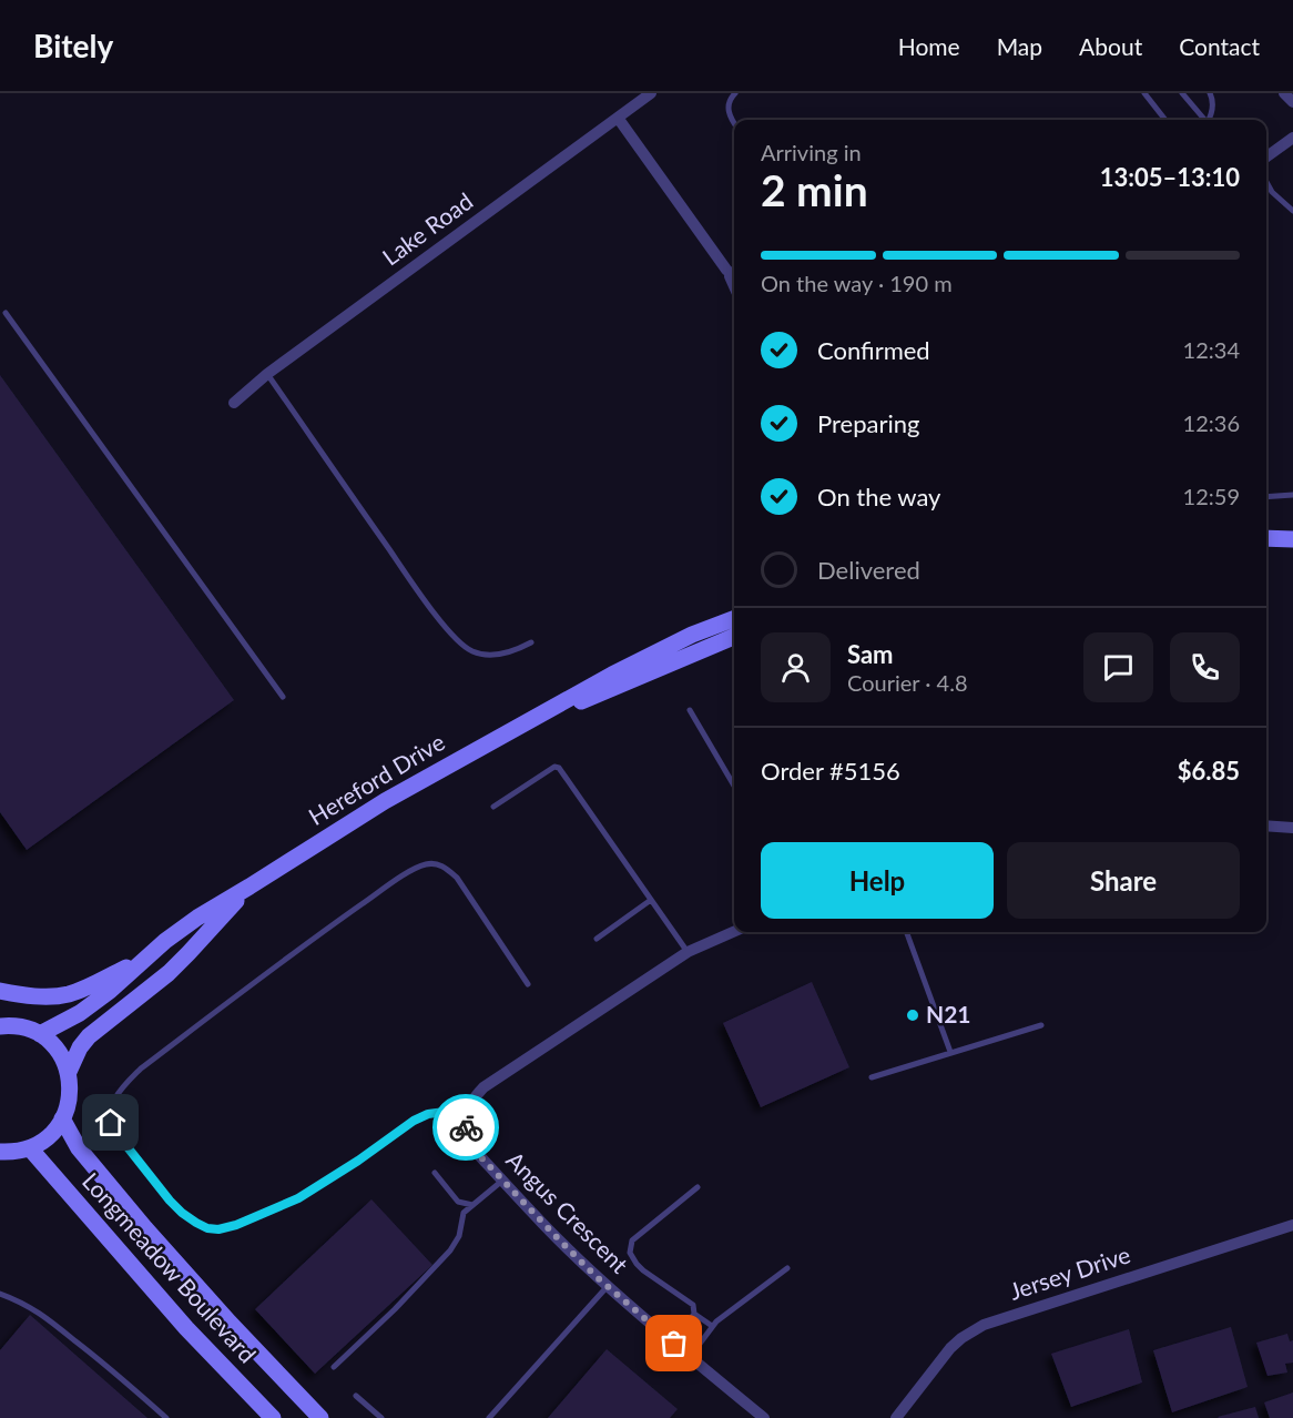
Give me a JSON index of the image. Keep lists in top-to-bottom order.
{
  "streets": {
    "street": [
      "Lake Road",
      "Hereford Drive",
      "Angus Crescent",
      "Longmeadow Boulevard",
      "Jersey Drive"
    ]
  },
  "places": ["N21"],
  "page": {
    "header": "Bitely",
    "nav": [
      "Home",
      "Map",
      "About",
      "Contact"
    ],
    "heading": ["2 min", "Arriving in", "13:05–13:10"],
    "panel": [
      "Sam",
      "Courier · 4.8",
      "Order #5156",
      "$6.85"
    ],
    "bar": "On the way · 190 m",
    "list": [
      ["Confirmed", "12:34"],
      ["Preparing", "12:36"],
      ["On the way", "12:59"],
      "Delivered"
    ],
    "buttons": ["Help", "Share"]
  }
}
